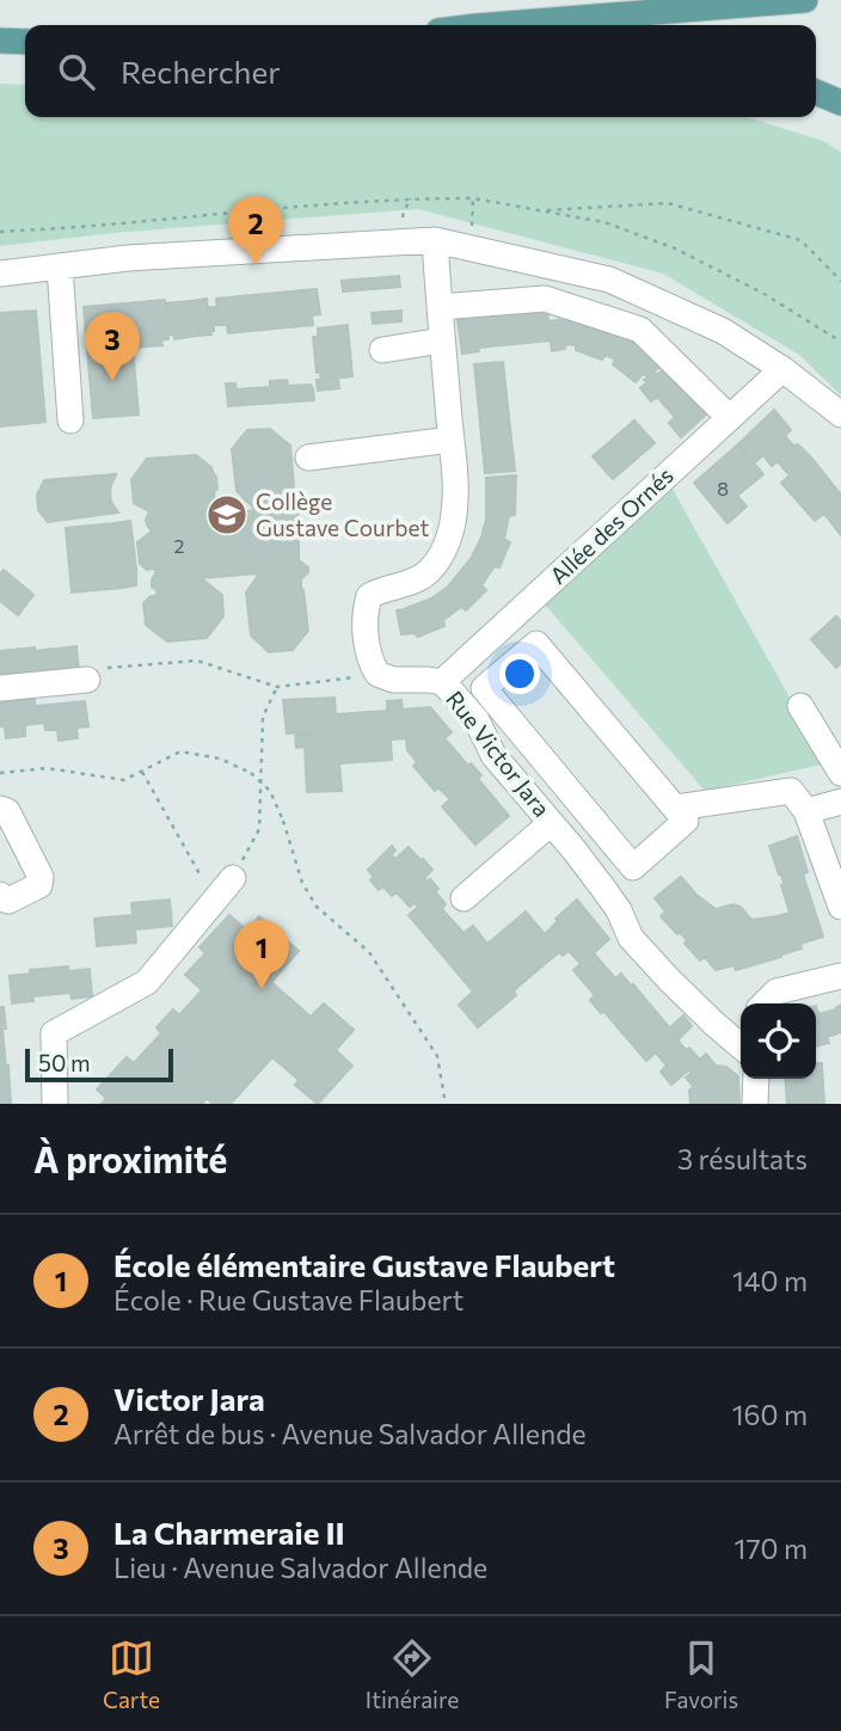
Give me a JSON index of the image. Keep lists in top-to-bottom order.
{
  "streets": {
    "street": ["Allée des Ornés", "Rue Victor Jara"]
  },
  "crossings": [
    ["Allée des Ornés", "Rue Victor Jara"]
  ],
  "places": {
    "school or university": ["Collège Gustave Courbet"]
  },
  "house_numbers": ["8", "2"],
  "scale_bar": "50 m",
  "page": {
    "search": "Rechercher",
    "pins": ["2", "3", "1"],
    "scale": "50 m",
    "heading": ["À proximité", "3 résultats"],
    "list": [
      {
        "mark": "1",
        "name": "École élémentaire Gustave Flaubert",
        "note": "École · Rue Gustave Flaubert",
        "value": "140 m"
      },
      {
        "mark": "2",
        "name": "Victor Jara",
        "note": "Arrêt de bus · Avenue Salvador Allende",
        "value": "160 m"
      },
      {
        "mark": "3",
        "name": "La Charmeraie II",
        "note": "Lieu · Avenue Salvador Allende",
        "value": "170 m"
      }
    ],
    "nav": ["Carte", "Itinéraire", "Favoris"]
  }
}
